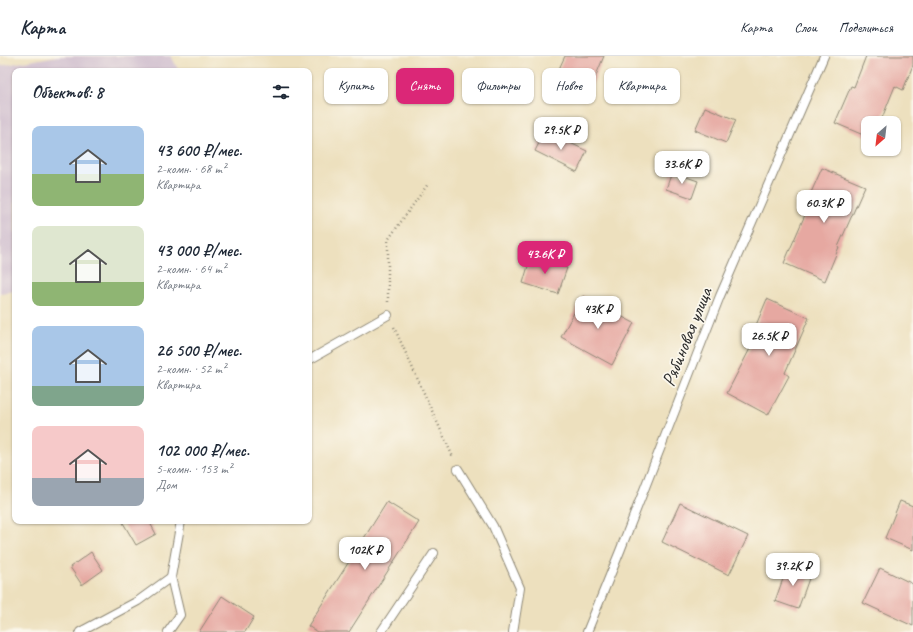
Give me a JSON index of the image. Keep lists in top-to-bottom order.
{
  "streets": {
    "lane": ["Рябиновая улица"]
  },
  "north": "bottom left",
  "page": {
    "header": "Карта",
    "nav": ["Карта", "Слои", "Поделиться"],
    "chip": [
      "Купить",
      "Снять",
      "Фильтры",
      "Новое",
      "Квартира"
    ],
    "heading": "Объектов: 8",
    "list": [
      {
        "name": "43 600 ₽/мес.",
        "note": "2-комн. · 68 m² · Квартира"
      },
      {
        "name": "43 000 ₽/мес.",
        "note": "2-комн. · 64 m² · Квартира"
      },
      {
        "name": "26 500 ₽/мес.",
        "note": "2-комн. · 52 m² · Квартира"
      },
      {
        "name": "102 000 ₽/мес.",
        "note": "5-комн. · 153 m² · Дом"
      }
    ],
    "price": [
      "29.5K ₽",
      "33.6K ₽",
      "60.3K ₽",
      "43.6K ₽",
      "43K ₽",
      "26.5K ₽",
      "102K ₽",
      "39.2K ₽"
    ]
  }
}
